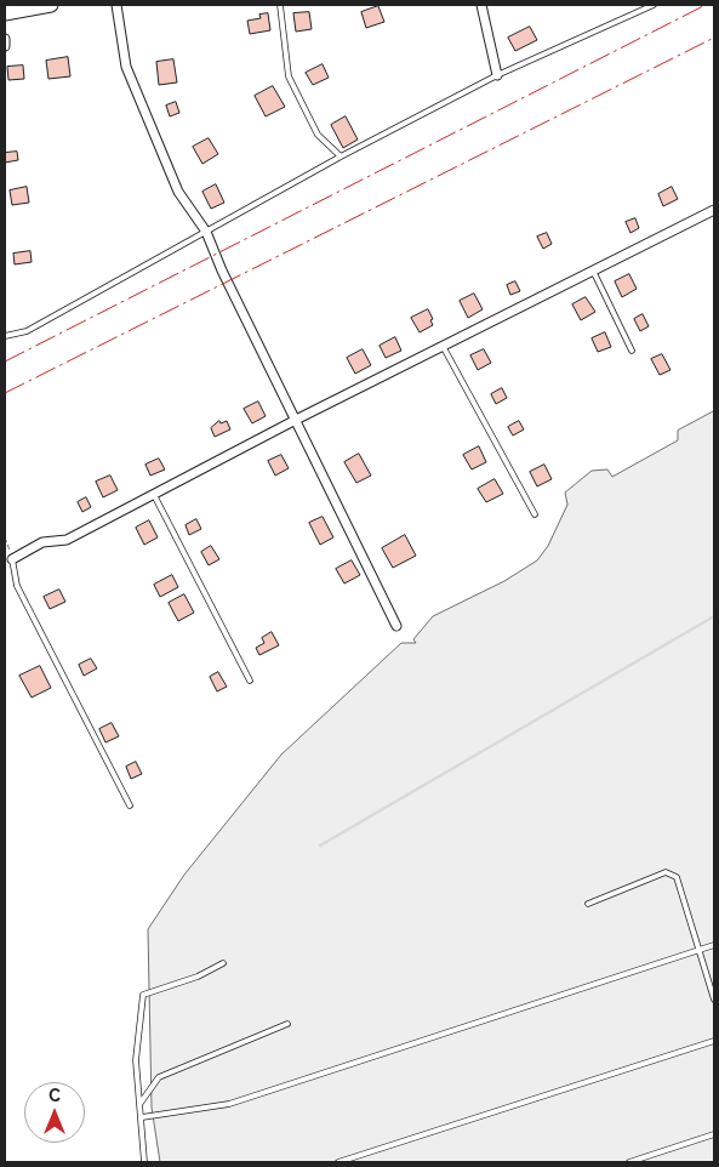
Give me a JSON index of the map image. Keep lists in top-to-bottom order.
{
  "north": "top"
}
